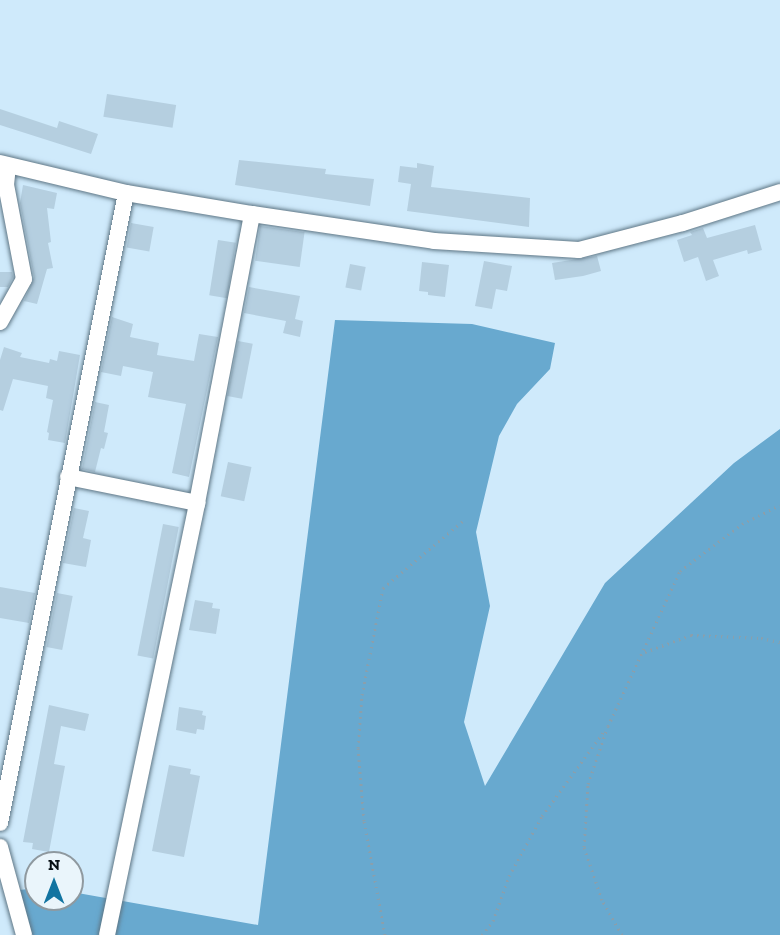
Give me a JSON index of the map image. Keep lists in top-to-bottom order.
{
  "north": "top"
}
